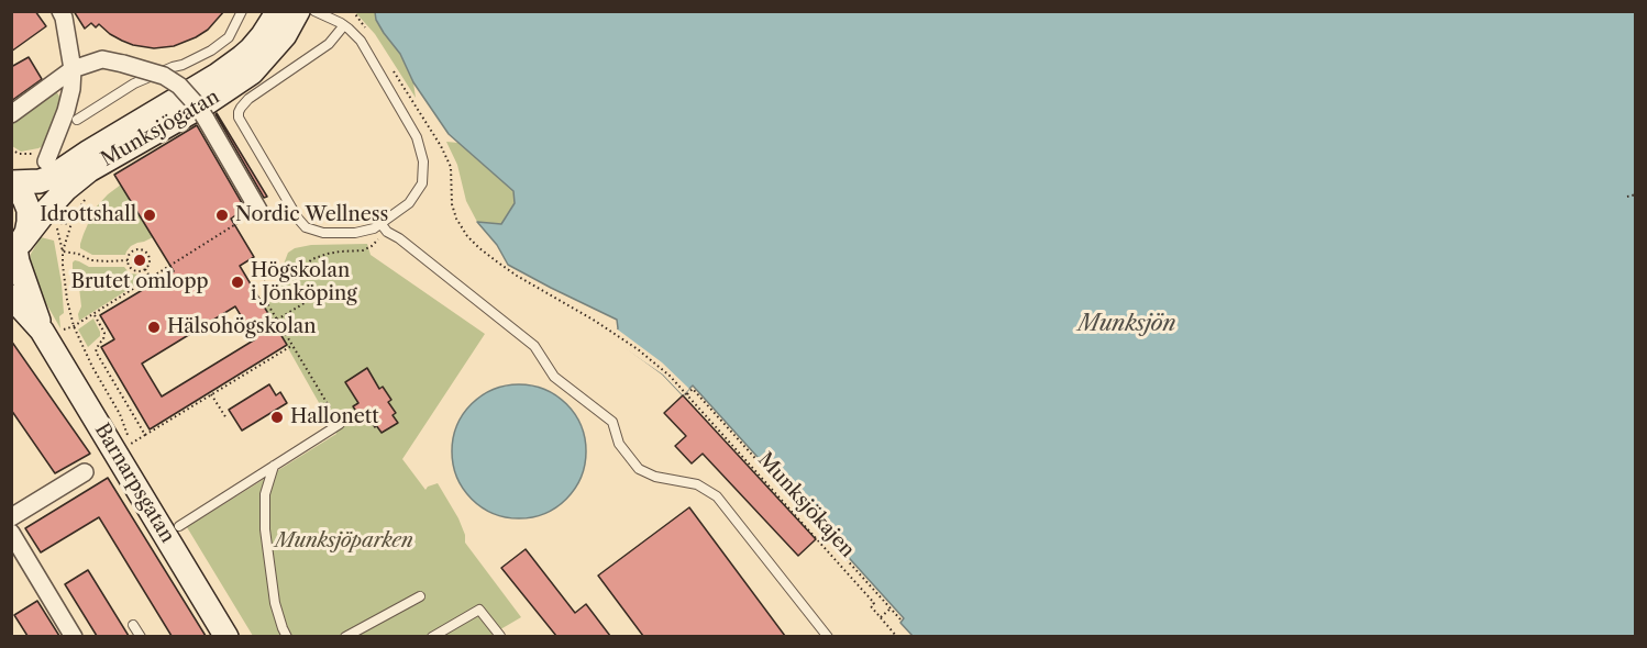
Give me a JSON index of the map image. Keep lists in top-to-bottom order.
{
  "streets": {
    "main road": ["Munksjögatan", "Barnarpsgatan"],
    "path": ["Munksjökajen"]
  },
  "crossings": [
    ["Munksjögatan", "Barnarpsgatan"]
  ],
  "water": ["Munksjön"],
  "parks": ["Munksjöparken"],
  "places": [
    "Idrottshall",
    "Nordic Wellness",
    "Brutet omlopp",
    "Högskolan i Jönköping",
    "Hälsohögskolan",
    "Hallonett"
  ]
}
